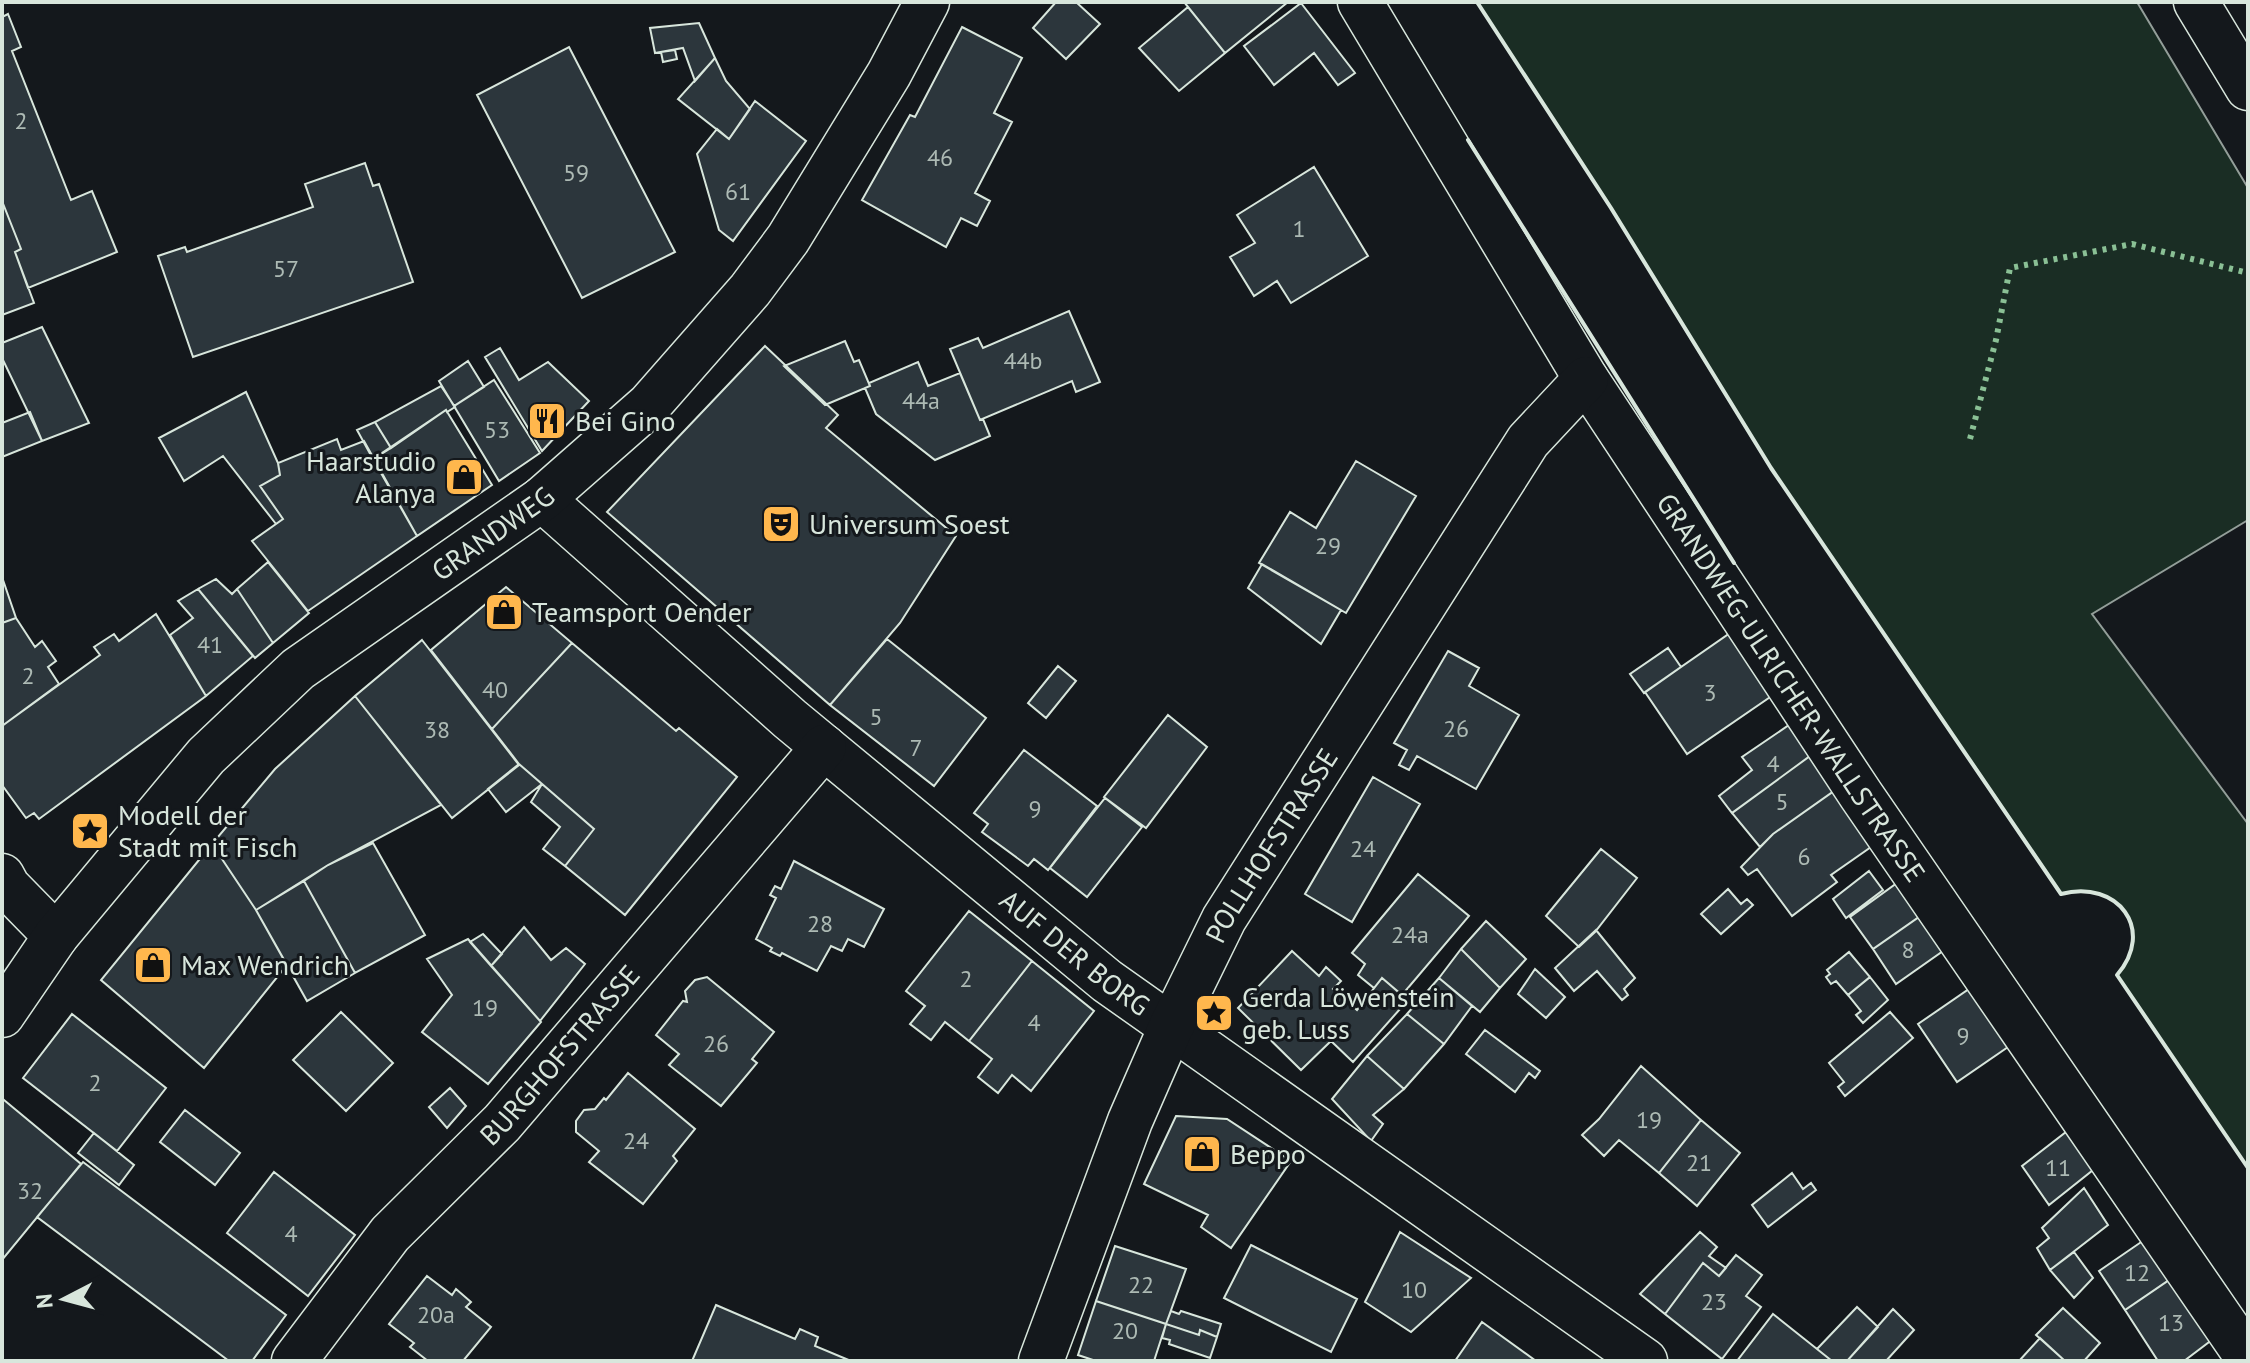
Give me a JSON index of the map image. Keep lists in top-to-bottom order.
{
  "streets": {
    "street": [
      "GRANDWEG",
      "GRANDWEG-ULRICHER-WALLSTRASSE",
      "POLLHOFSTRASSE",
      "AUF DER BORG",
      "BURGHOFSTRASSE"
    ]
  },
  "crossings": [
    ["GRANDWEG", "AUF DER BORG"],
    ["GRANDWEG-ULRICHER-WALLSTRASSE", "POLLHOFSTRASSE"],
    ["POLLHOFSTRASSE", "AUF DER BORG"],
    ["AUF DER BORG", "BURGHOFSTRASSE"]
  ],
  "places": {
    "restaurant": ["Bei Gino"],
    "shop": [
      "Haarstudio Alanya",
      "Teamsport Oender",
      "Max Wendrich",
      "Beppo"
    ],
    "theatre": ["Universum Soest"],
    "place": ["Modell der Stadt mit Fisch", "Gerda Löwenstein geb. Luss"]
  },
  "house_numbers": [
    "2",
    "46",
    "59",
    "61",
    "1",
    "57",
    "44b",
    "44a",
    "53",
    "29",
    "41",
    "2",
    "40",
    "3",
    "5",
    "26",
    "38",
    "7",
    "4",
    "5",
    "9",
    "24",
    "6",
    "28",
    "24a",
    "8",
    "2",
    "19",
    "4",
    "9",
    "26",
    "2",
    "19",
    "24",
    "21",
    "11",
    "32",
    "4",
    "12",
    "22",
    "10",
    "23",
    "20a",
    "13",
    "20"
  ],
  "north": "left"
}
